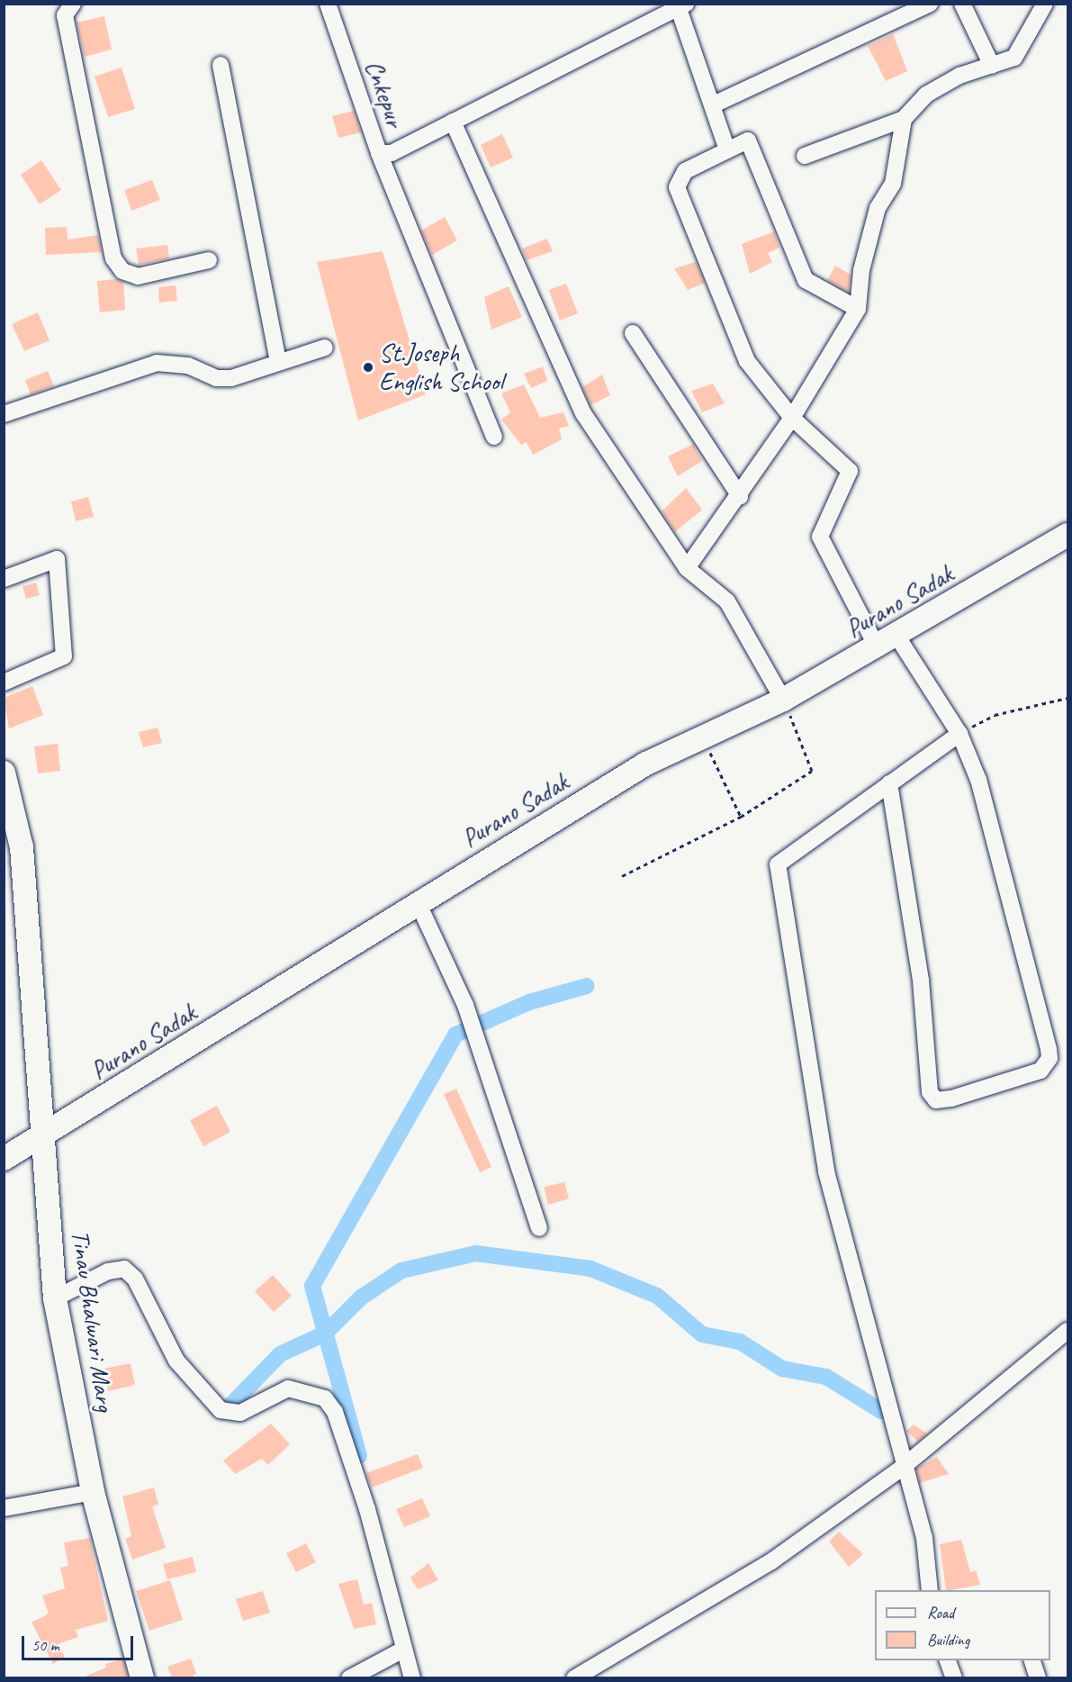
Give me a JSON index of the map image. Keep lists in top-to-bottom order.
{
  "streets": {
    "main road": ["Purano Sadak", "Tinau Bhalwari Marg"],
    "street": ["Cnkepur"]
  },
  "crossings": [
    ["Purano Sadak", "Tinau Bhalwari Marg"]
  ],
  "places": ["St.Joseph English School"],
  "legend": ["Road", "Building"],
  "scale_bar": "50 m"
}
